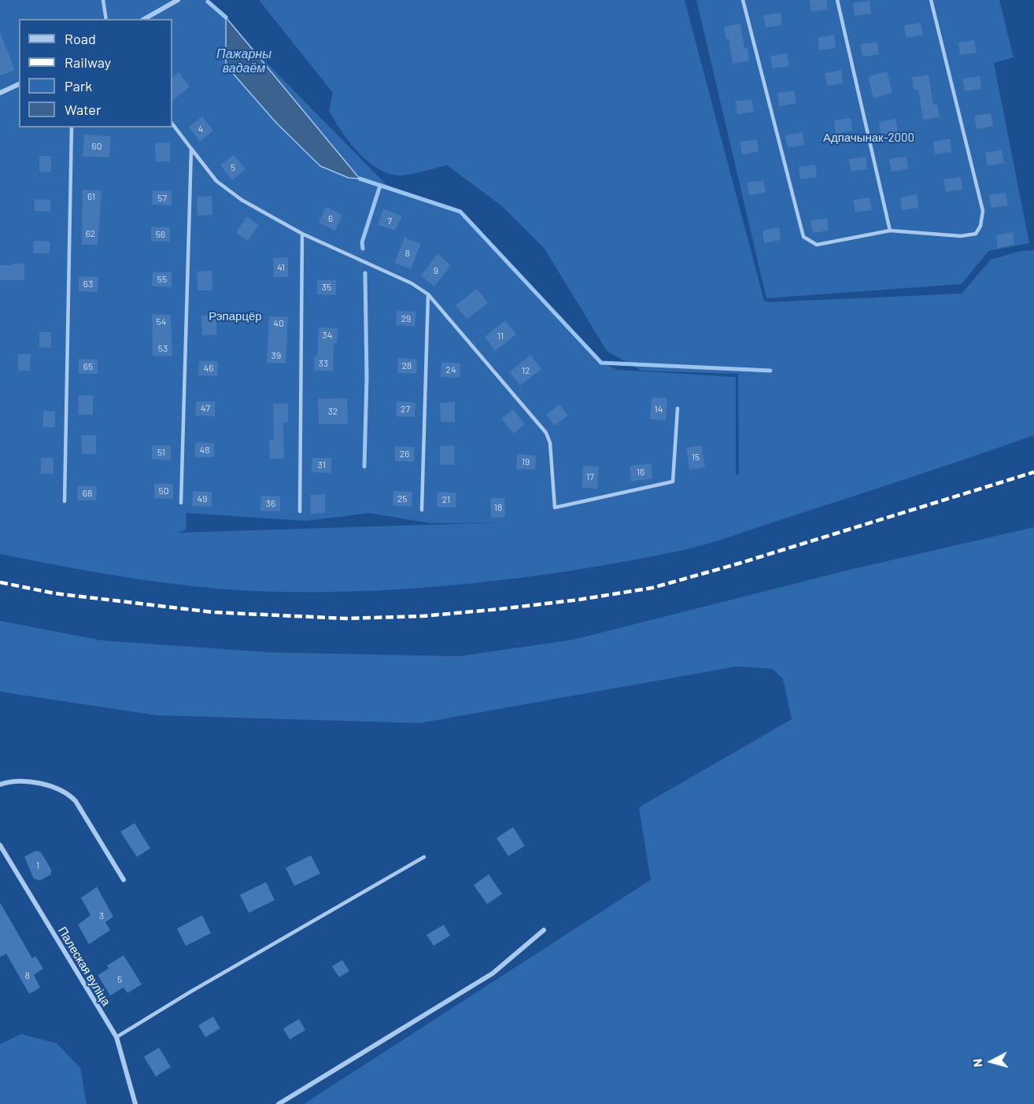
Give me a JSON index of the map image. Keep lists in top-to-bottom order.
{
  "streets": {
    "street": ["Палеская вуліца"]
  },
  "water": ["Пажарны вадаём"],
  "parks": ["Адпачынак-2000", "Рэпарцёр"],
  "house_numbers": [
    "4",
    "60",
    "5",
    "61",
    "57",
    "6",
    "7",
    "62",
    "56",
    "8",
    "41",
    "9",
    "55",
    "63",
    "35",
    "29",
    "54",
    "40",
    "34",
    "11",
    "53",
    "39",
    "33",
    "28",
    "65",
    "46",
    "24",
    "12",
    "47",
    "27",
    "14",
    "32",
    "48",
    "51",
    "26",
    "15",
    "19",
    "31",
    "16",
    "17",
    "50",
    "68",
    "49",
    "25",
    "21",
    "36",
    "18",
    "1",
    "3",
    "8",
    "5"
  ],
  "legend": [
    "Road",
    "Railway",
    "Park",
    "Water"
  ],
  "north": "left"
}
